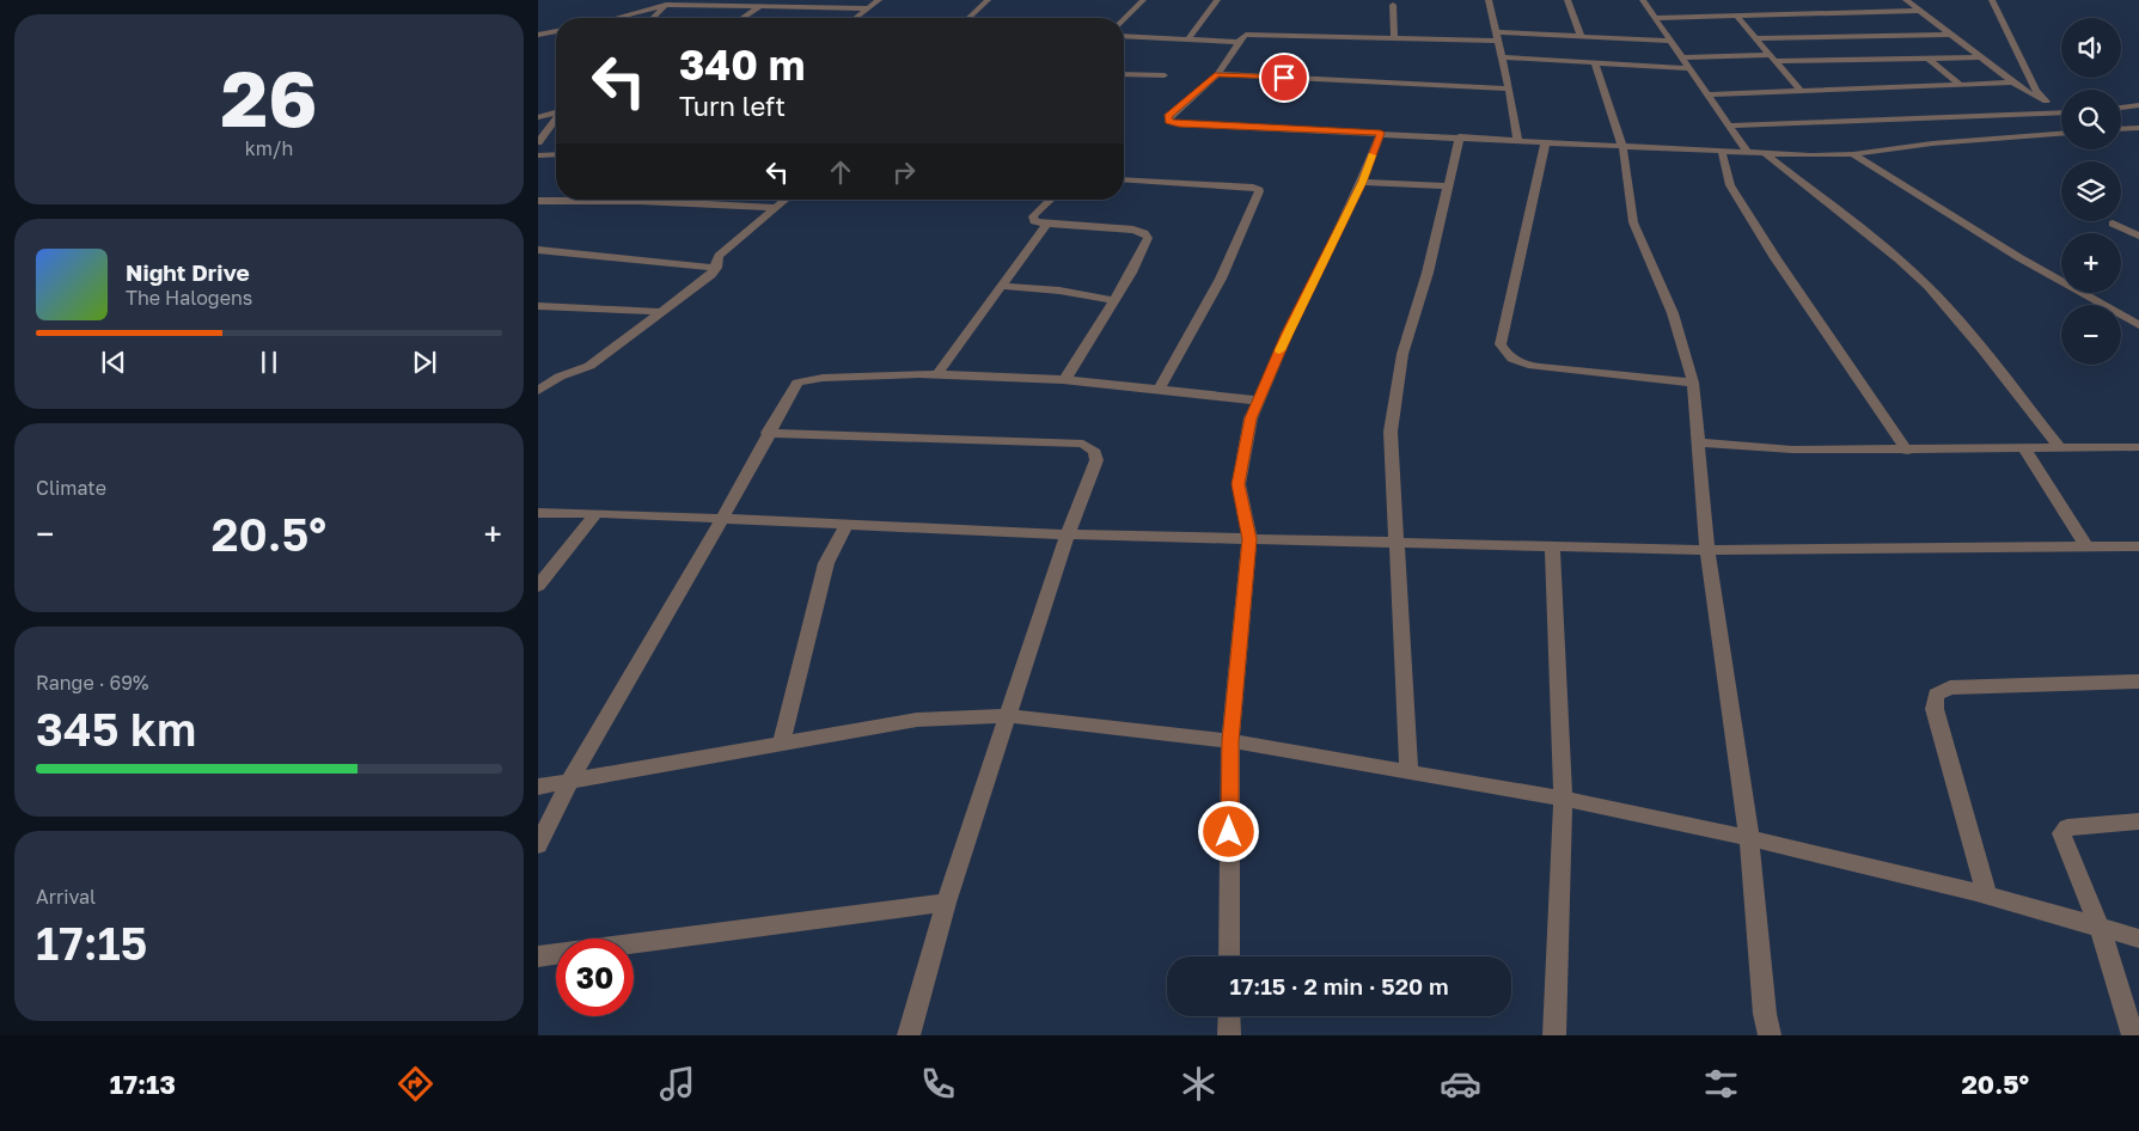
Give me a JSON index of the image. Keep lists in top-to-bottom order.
{
  "page": {
    "tile": [
      ["26", "km/h"],
      "Climate",
      ["Range · 69%", "345 km"],
      ["Arrival", "17:15"]
    ],
    "map_buttons": ["+", "−"],
    "turn": ["340 m", "Turn left"],
    "song": ["Night Drive", "The Halogens"],
    "heat": ["−", "20.5°", "+"],
    "limit": "30",
    "trip": "17:15 · 2 min · 520 m",
    "tabs": ["17:13", "20.5°"]
  }
}
